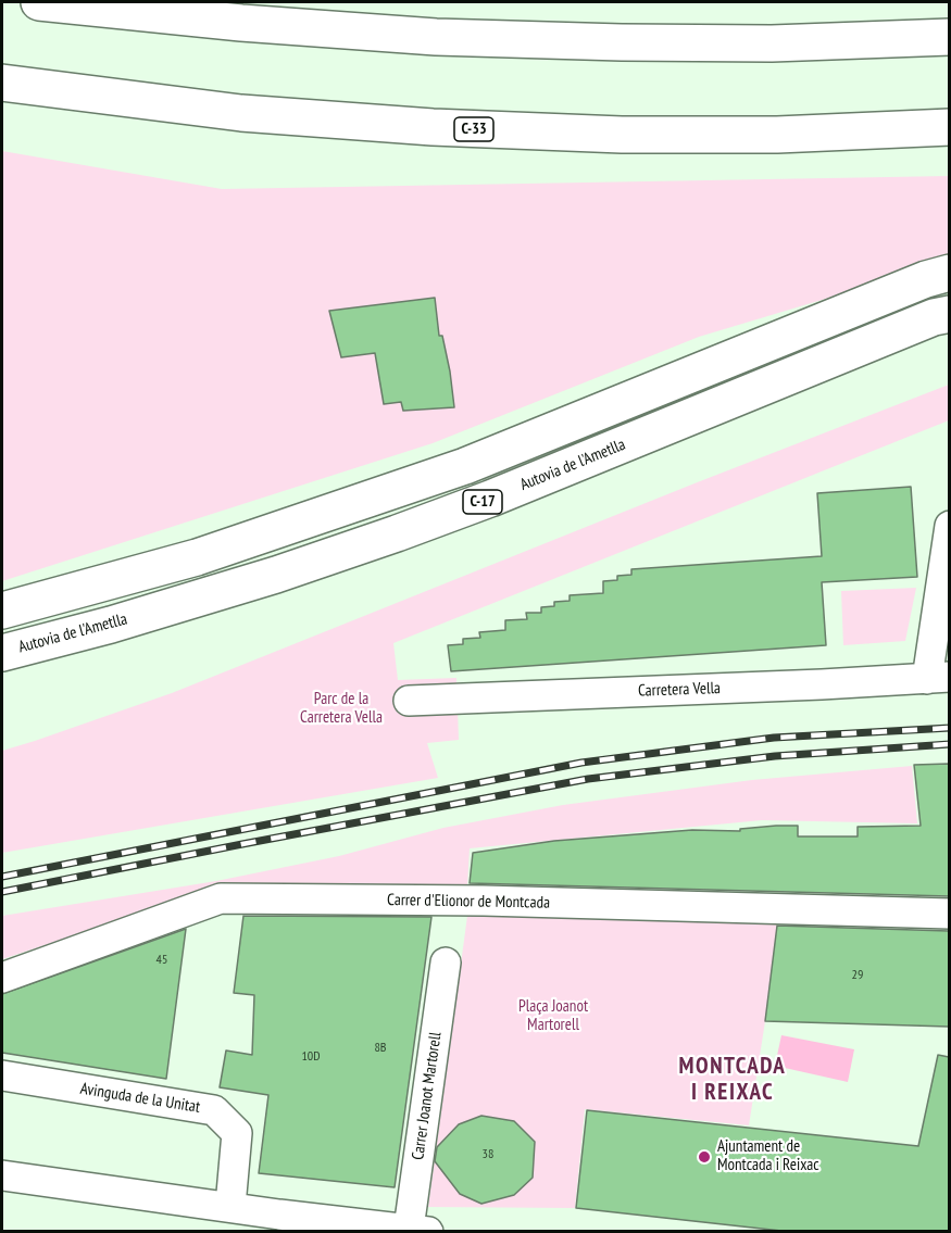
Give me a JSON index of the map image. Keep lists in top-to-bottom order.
{
  "streets": {
    "highway": ["C-33", "Autovia de l'Ametlla", "C-17"],
    "street": [
      "Carretera Vella",
      "Carrer d'Elionor de Montcada",
      "Carrer Joanot Martorell",
      "Avinguda de la Unitat"
    ]
  },
  "districts": ["MONTCADA I REIXAC"],
  "parks": ["Parc de la Carretera Vella", "Plaça Joanot Martorell"],
  "places": ["Ajuntament de Montcada i Reixac"],
  "house_numbers": [
    "45",
    "29",
    "8B",
    "10D",
    "38"
  ]
}
